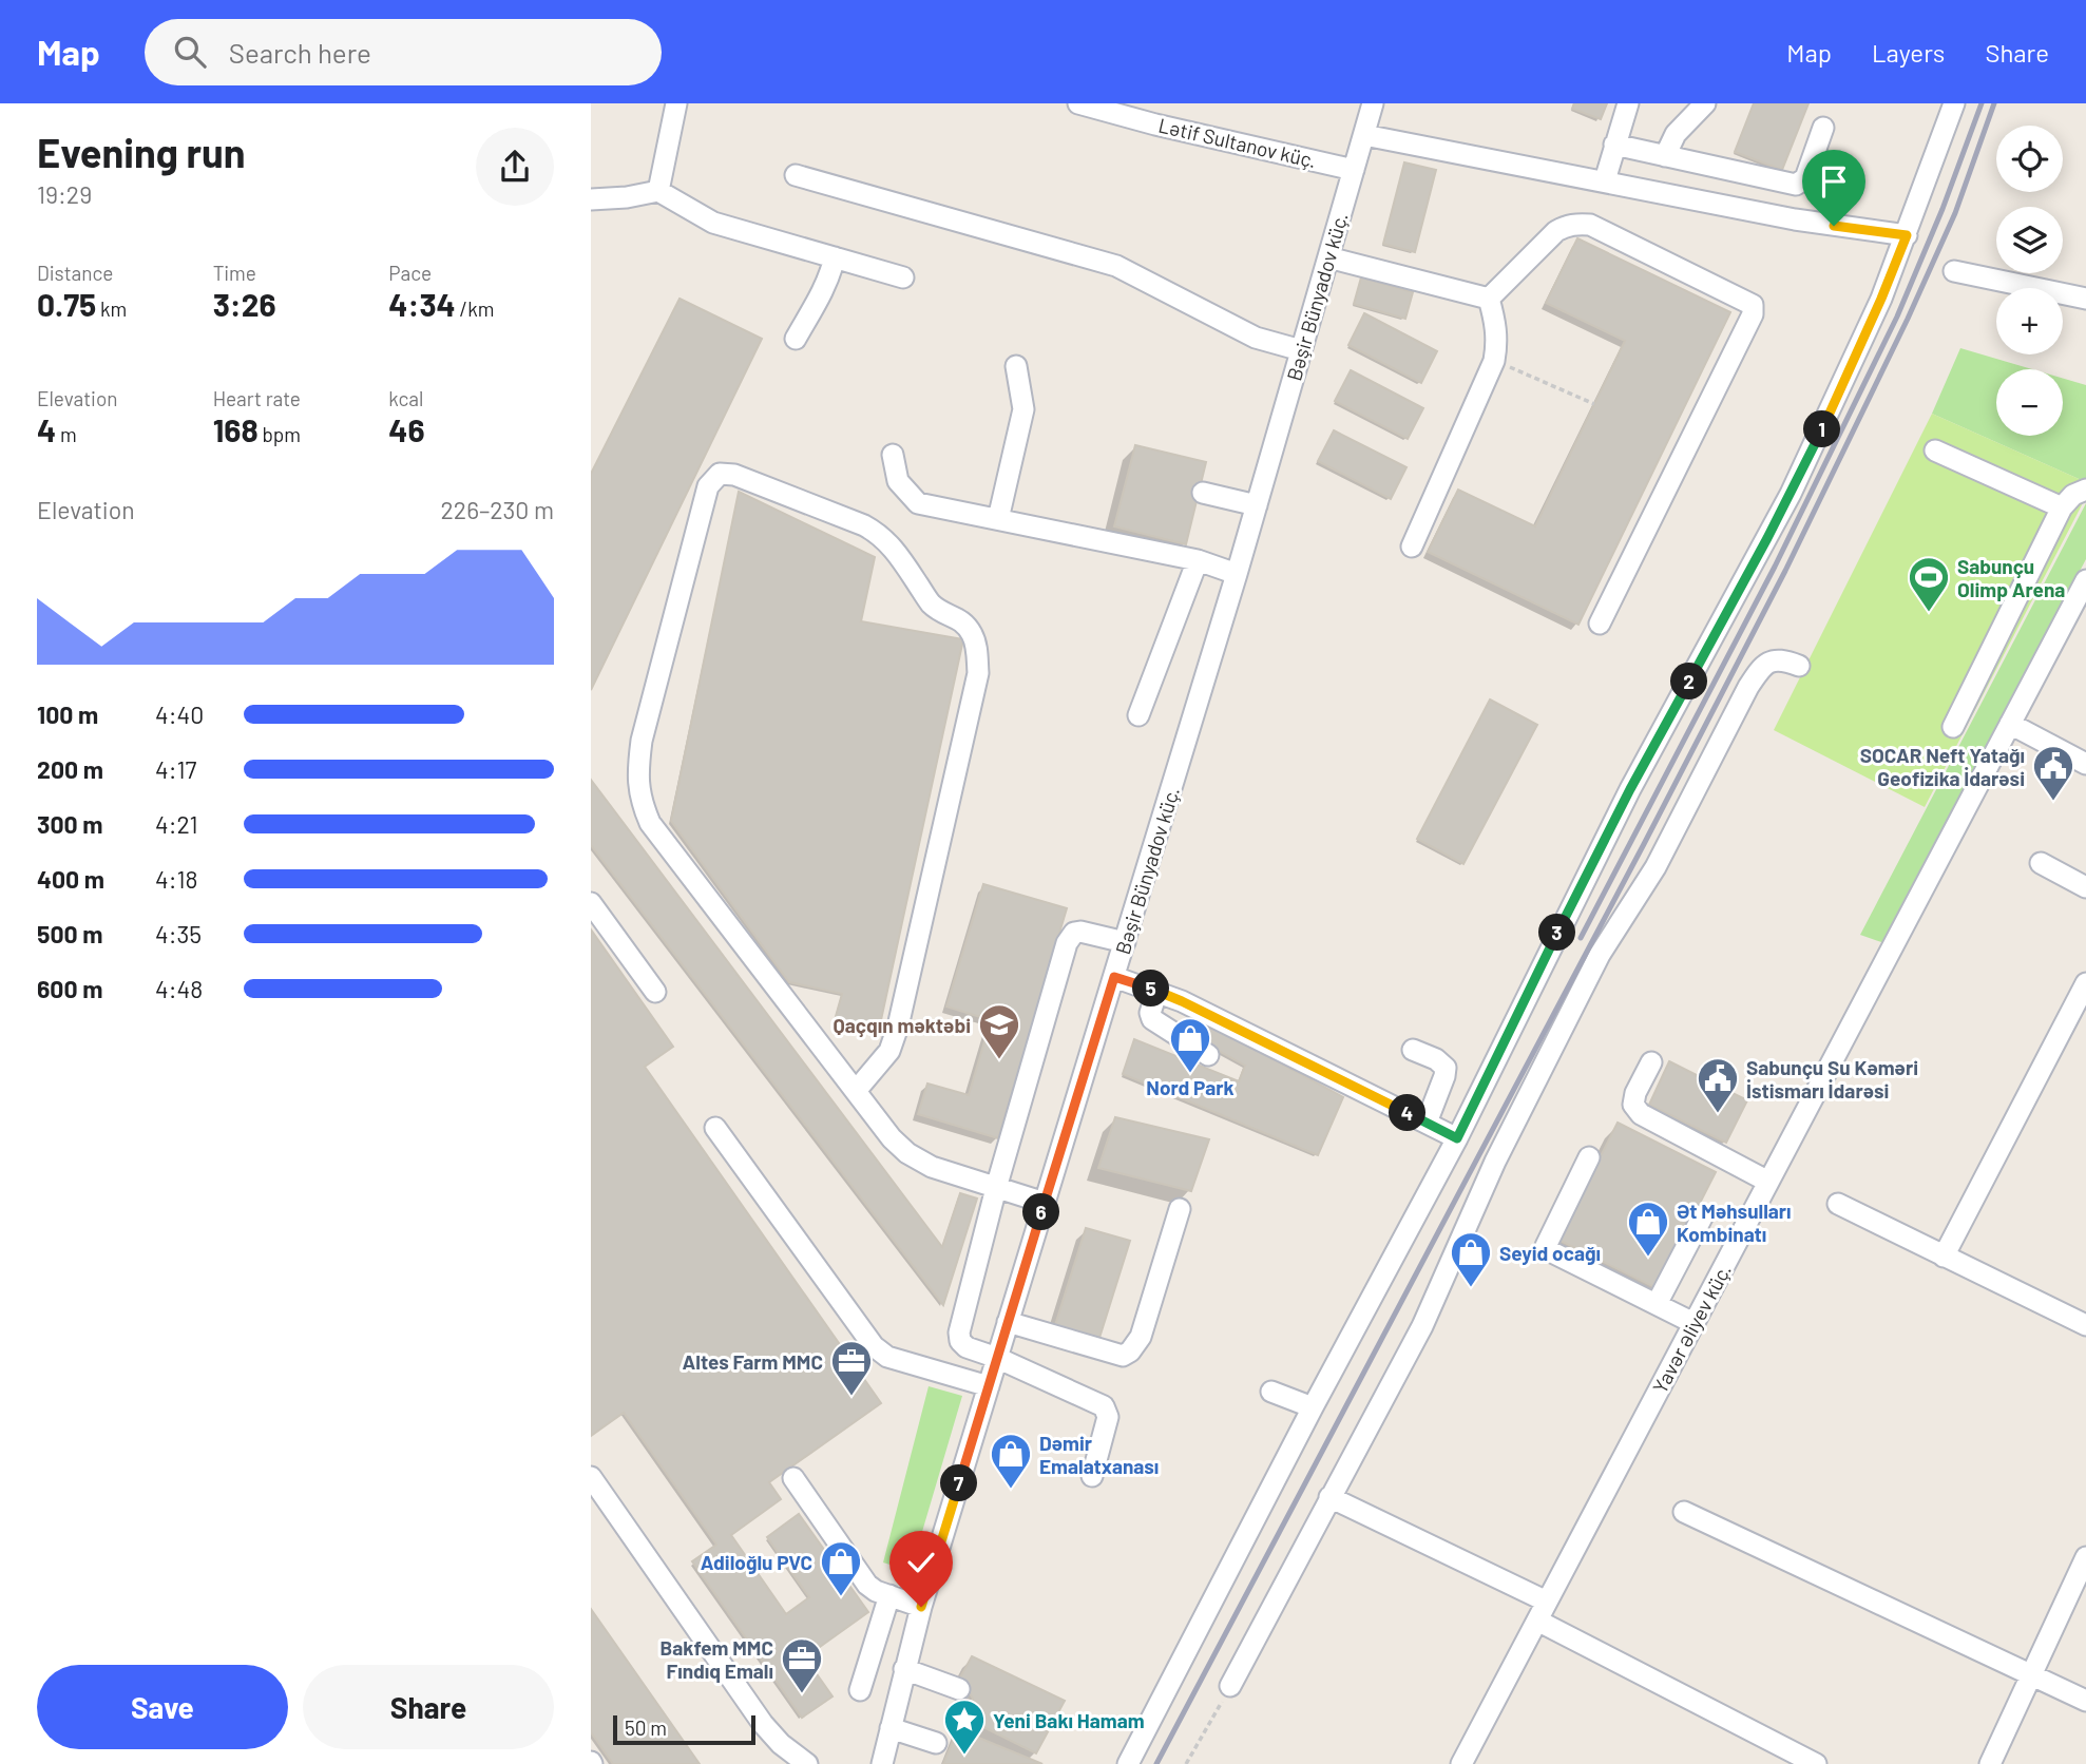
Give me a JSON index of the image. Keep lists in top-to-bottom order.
{
  "streets": {
    "street": ["Lətif Sultanov küç.", "Bəşir Bünyadov küç.", "Yavər Əliyev küç."]
  },
  "crossings": [
    ["Lətif Sultanov küç.", "Bəşir Bünyadov küç."]
  ],
  "places": {
    "sports": ["Sabunçu Olimp Arena"],
    "public building": ["SOCAR Neft Yatağı Geofizika İdarəsi", "Sabunçu Su Kəməri İstismarı İdarəsi"],
    "school or university": ["Qaçqın məktəbi"],
    "shop": [
      "Nord Park",
      "Ət Məhsulları Kombinatı",
      "Seyid ocağı",
      "Dəmir Emalatxanası",
      "Adiloğlu PVC"
    ],
    "office": ["Altes Farm MMC", "Bakfem MMC Fındıq Emalı"],
    "place": ["Yeni Bakı Hamam"]
  },
  "scale_bar": "50 m",
  "page": {
    "header": "Map",
    "search": "Search here",
    "nav": ["Map", "Layers", "Share"],
    "heading": ["Evening run", "19:29"],
    "map_buttons": ["+", "−"],
    "stats": [
      ["Distance", "0.75 km"],
      ["Time", "3:26"],
      ["Pace", "4:34 /km"],
      ["Elevation", "4 m"],
      ["Heart rate", "168 bpm"],
      ["kcal", "46"]
    ],
    "pins": [
      "1",
      "2",
      "3",
      "5",
      "4",
      "6",
      "7"
    ],
    "chart": ["Elevation", "226–230 m"],
    "list": [
      {
        "name": "100 m",
        "note": "4:40"
      },
      {
        "name": "200 m",
        "note": "4:17"
      },
      {
        "name": "300 m",
        "note": "4:21"
      },
      {
        "name": "400 m",
        "note": "4:18"
      },
      {
        "name": "500 m",
        "note": "4:35"
      },
      {
        "name": "600 m",
        "note": "4:48"
      }
    ],
    "buttons": ["Save", "Share"],
    "scale": "50 m"
  }
}
